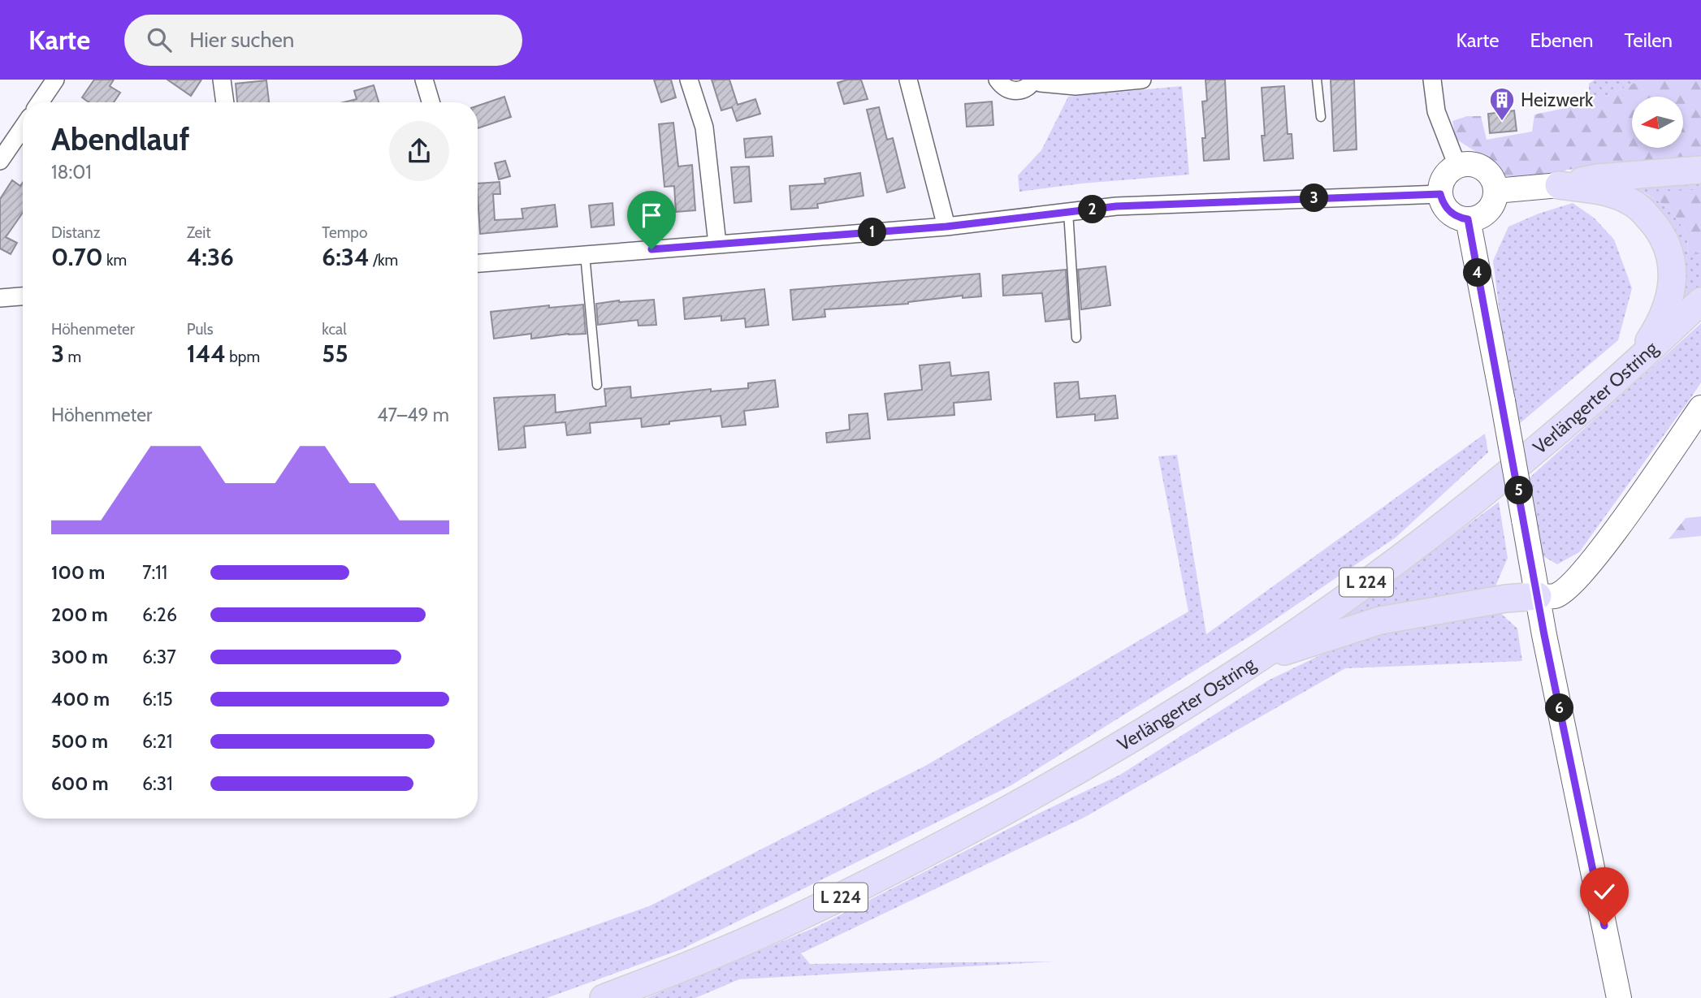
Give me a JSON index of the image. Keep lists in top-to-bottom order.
{
  "streets": {
    "main road": ["Verlängerter Ostring", "L 224"]
  },
  "places": {
    "building": ["Heizwerk"]
  },
  "north": "left",
  "page": {
    "header": "Karte",
    "search": "Hier suchen",
    "nav": ["Karte", "Ebenen", "Teilen"],
    "heading": ["Abendlauf", "18:01"],
    "pins": [
      "3",
      "2",
      "1",
      "4",
      "5",
      "6"
    ],
    "stats": [
      ["Distanz", "0.70 km"],
      ["Zeit", "4:36"],
      ["Tempo", "6:34 /km"],
      ["Höhenmeter", "3 m"],
      ["Puls", "144 bpm"],
      ["kcal", "55"]
    ],
    "chart": ["Höhenmeter", "47–49 m"],
    "list": [
      {
        "name": "100 m",
        "note": "7:11"
      },
      {
        "name": "200 m",
        "note": "6:26"
      },
      {
        "name": "300 m",
        "note": "6:37"
      },
      {
        "name": "400 m",
        "note": "6:15"
      },
      {
        "name": "500 m",
        "note": "6:21"
      },
      {
        "name": "600 m",
        "note": "6:31"
      }
    ]
  }
}
